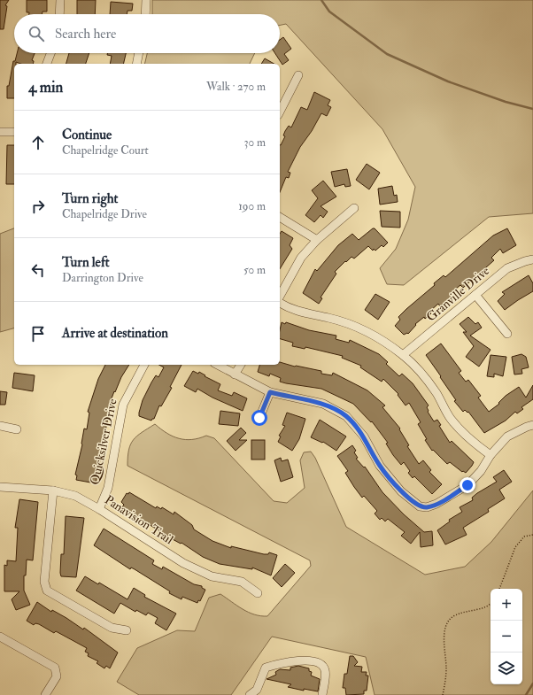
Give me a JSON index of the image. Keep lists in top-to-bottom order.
{
  "streets": {
    "street": ["Granville Drive", "Quicksilver Drive", "Panavision Trail"]
  },
  "crossings": [
    ["Quicksilver Drive", "Panavision Trail"]
  ],
  "page": {
    "search": "Search here",
    "heading": ["4 min", "Walk · 270 m"],
    "list": [
      ["Continue", "Chapelridge Court", "30 m"],
      ["Turn right", "Chapelridge Drive", "190 m"],
      ["Turn left", "Darrington Drive", "50 m"],
      "Arrive at destination"
    ],
    "map_buttons": ["+", "−"]
  }
}
